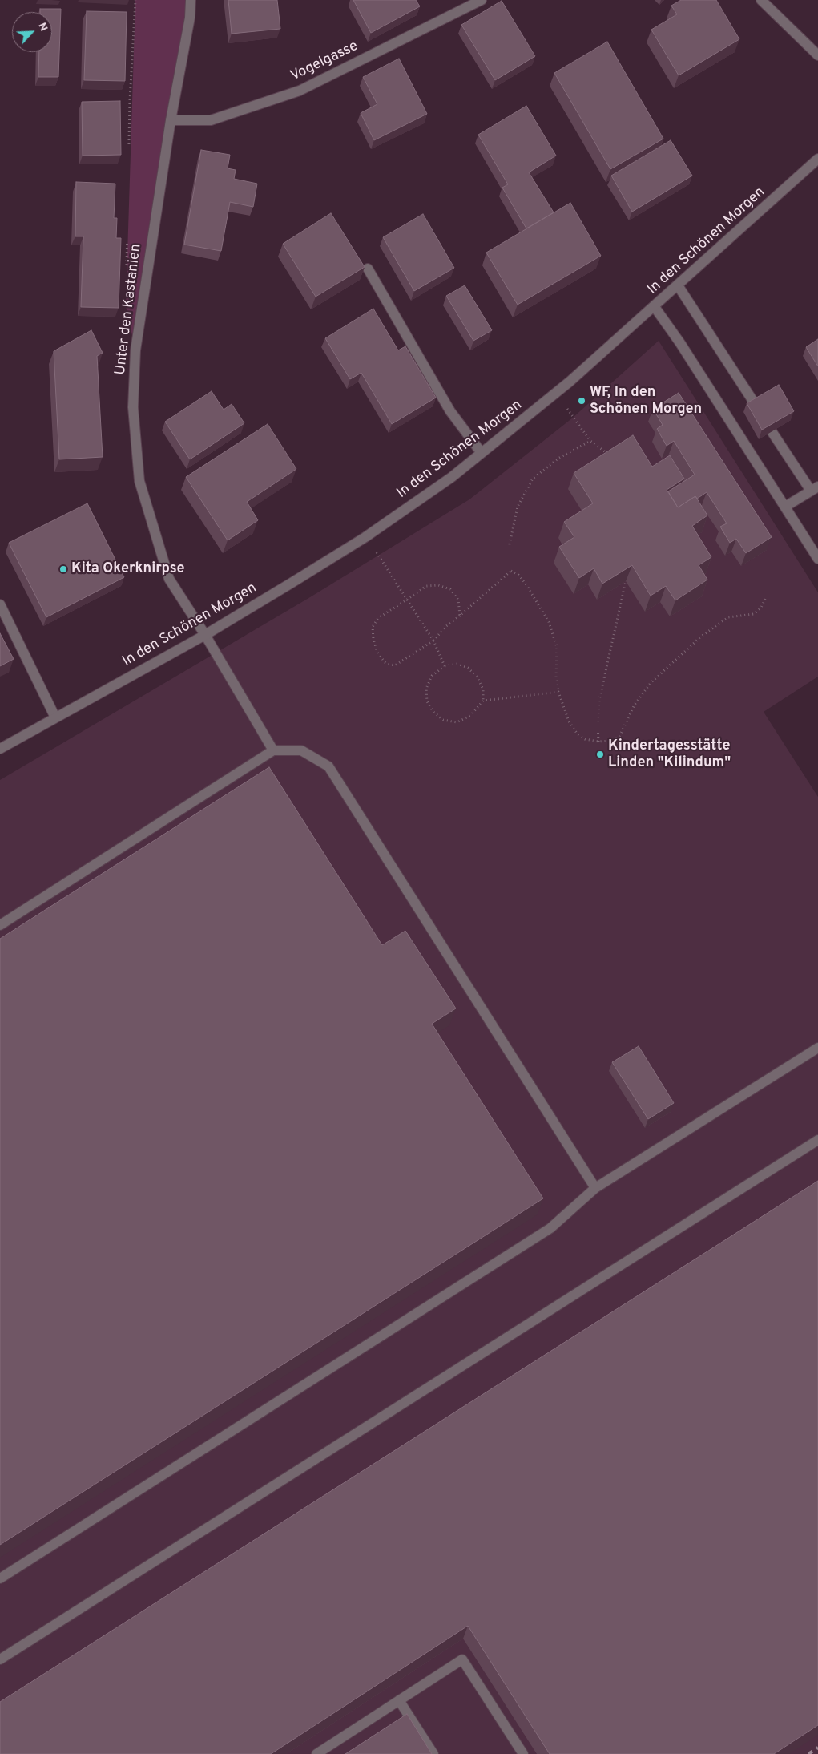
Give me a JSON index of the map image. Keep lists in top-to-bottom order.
{
  "streets": {
    "street": ["Vogelgasse", "In den Schönen Morgen", "Unter den Kastanien"]
  },
  "crossings": [
    ["Vogelgasse", "Unter den Kastanien"],
    ["In den Schönen Morgen", "Unter den Kastanien"]
  ],
  "places": ["WF, In den Schönen Morgen", "Kita Okerknirpse", "Kindertagesstätte Linden \"Kilindum\""],
  "north": "top right"
}
